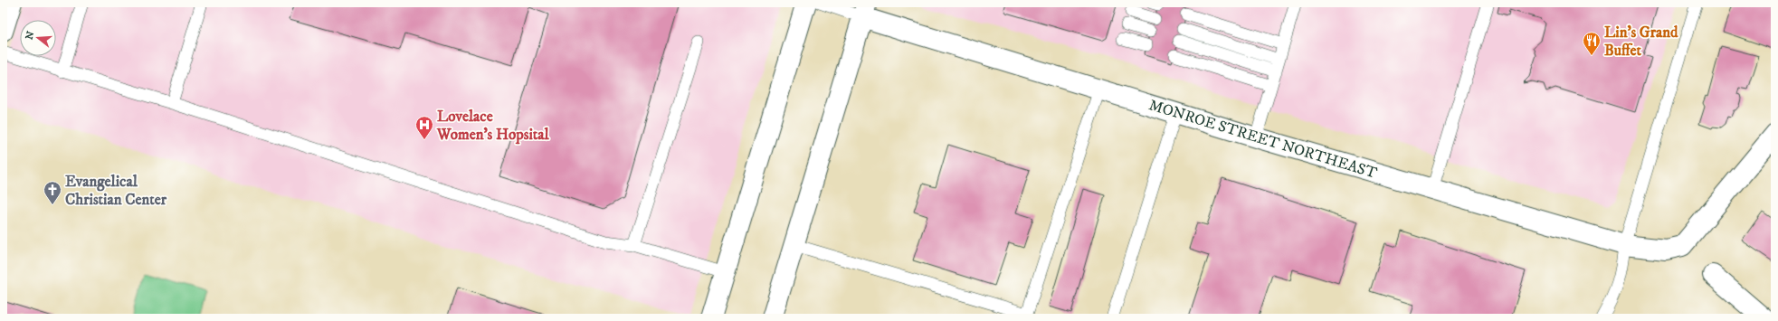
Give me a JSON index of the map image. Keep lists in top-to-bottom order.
{
  "streets": {
    "street": ["MONROE STREET NORTHEAST"]
  },
  "places": {
    "restaurant": ["Lin's Grand Buffet"],
    "hospital": ["Lovelace Women's Hopsital"],
    "church": ["Evangelical Christian Center"]
  },
  "north": "left"
}
